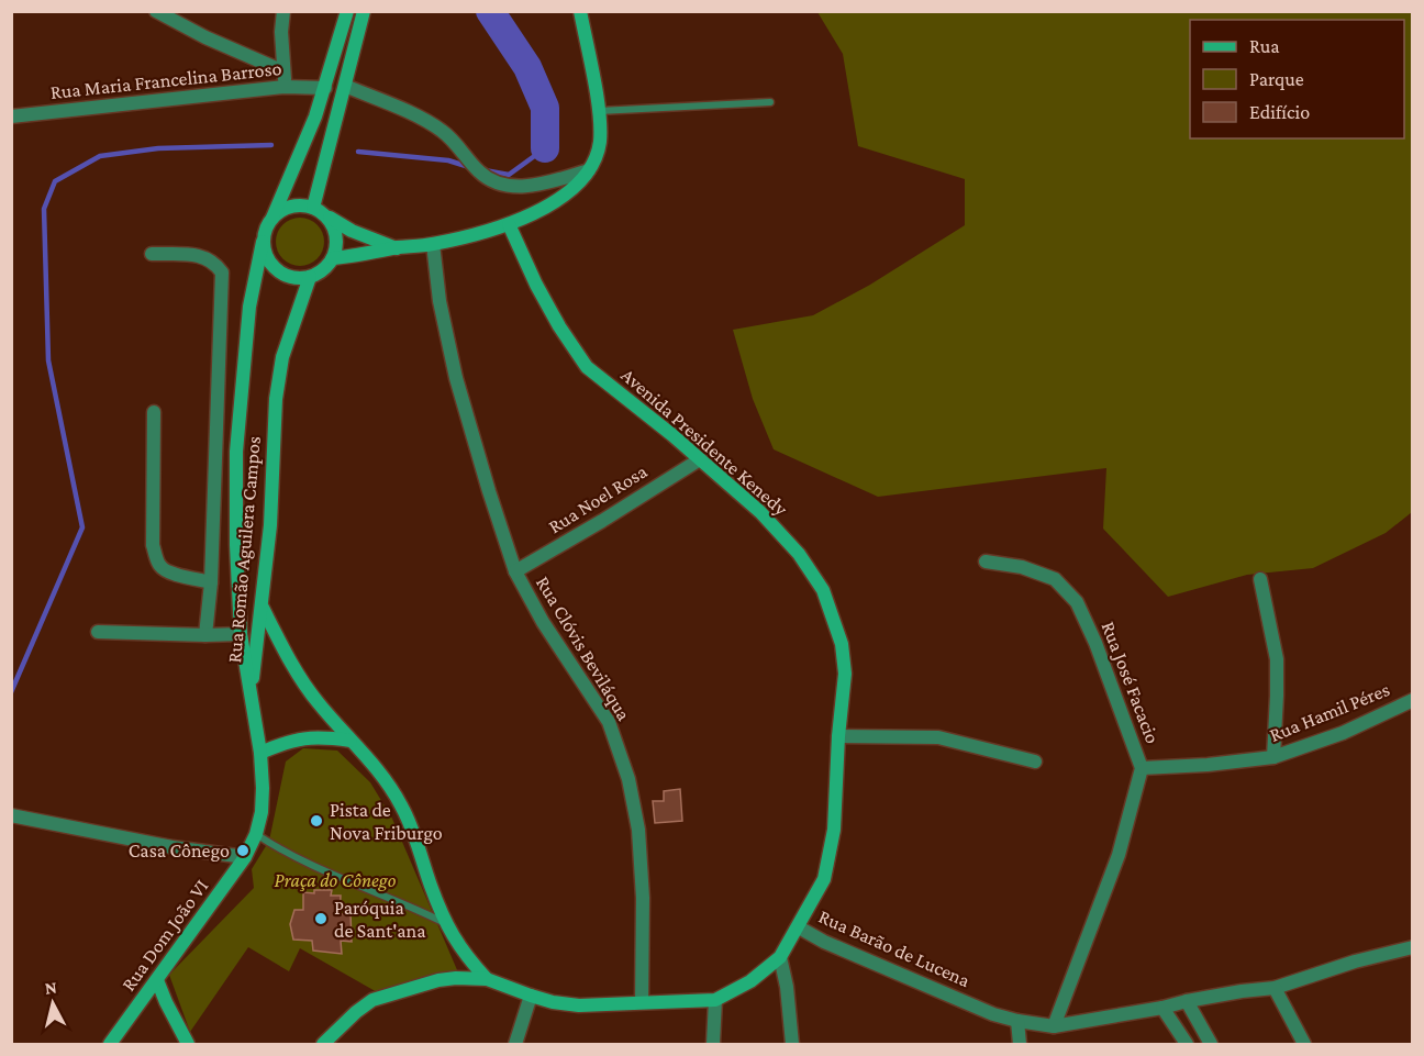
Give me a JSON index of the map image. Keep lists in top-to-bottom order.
{
  "streets": {
    "street": [
      "Rua Maria Francelina Barroso",
      "Avenida Presidente Kenedy",
      "Rua Noel Rosa",
      "Rua Romão Aguilera Campos",
      "Rua Clóvis Beviláqua",
      "Rua José Facacio",
      "Rua Hamil Péres",
      "Rua Dom João VI",
      "Rua Barão de Lucena"
    ]
  },
  "crossings": [
    ["Avenida Presidente Kenedy", "Rua Noel Rosa"],
    ["Avenida Presidente Kenedy", "Rua Barão de Lucena"],
    ["Rua Noel Rosa", "Rua Clóvis Beviláqua"],
    ["Rua Romão Aguilera Campos", "Rua Dom João VI"],
    ["Rua Clóvis Beviláqua", "Rua Barão de Lucena"],
    ["Rua José Facacio", "Rua Hamil Péres"],
    ["Rua José Facacio", "Rua Barão de Lucena"]
  ],
  "parks": ["Praça do Cônego"],
  "places": ["Pista de Nova Friburgo", "Casa Cônego", "Paróquia de Sant'ana"],
  "legend": ["Rua", "Parque", "Edifício"],
  "north": "top"
}
